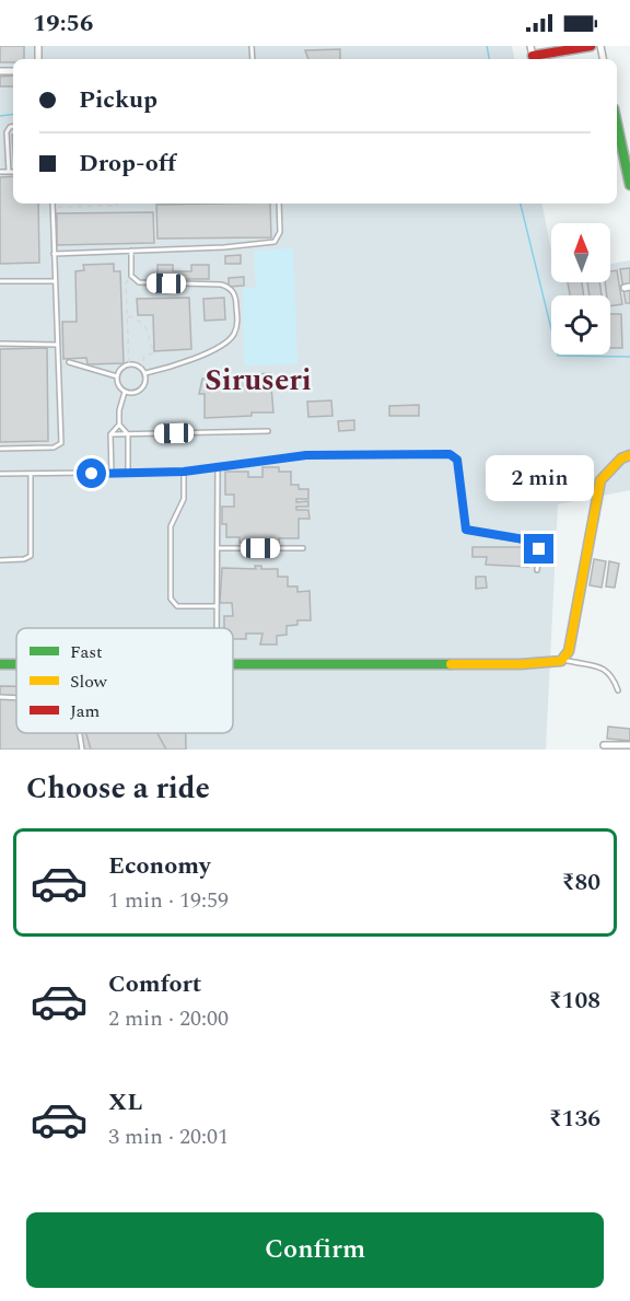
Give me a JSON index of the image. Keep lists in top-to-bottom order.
{
  "districts": ["Siruseri"],
  "legend": ["Fast", "Slow", "Jam"],
  "north": "top",
  "page": {
    "status": "19:56",
    "banner": ["Pickup", "Drop-off"],
    "bubble": "2 min",
    "heading": "Choose a ride",
    "list": [
      {
        "name": "Economy",
        "note": "1 min · 19:59",
        "value": "₹80"
      },
      {
        "name": "Comfort",
        "note": "2 min · 20:00",
        "value": "₹108"
      },
      {
        "name": "XL",
        "note": "3 min · 20:01",
        "value": "₹136"
      }
    ],
    "buttons": "Confirm"
  }
}
